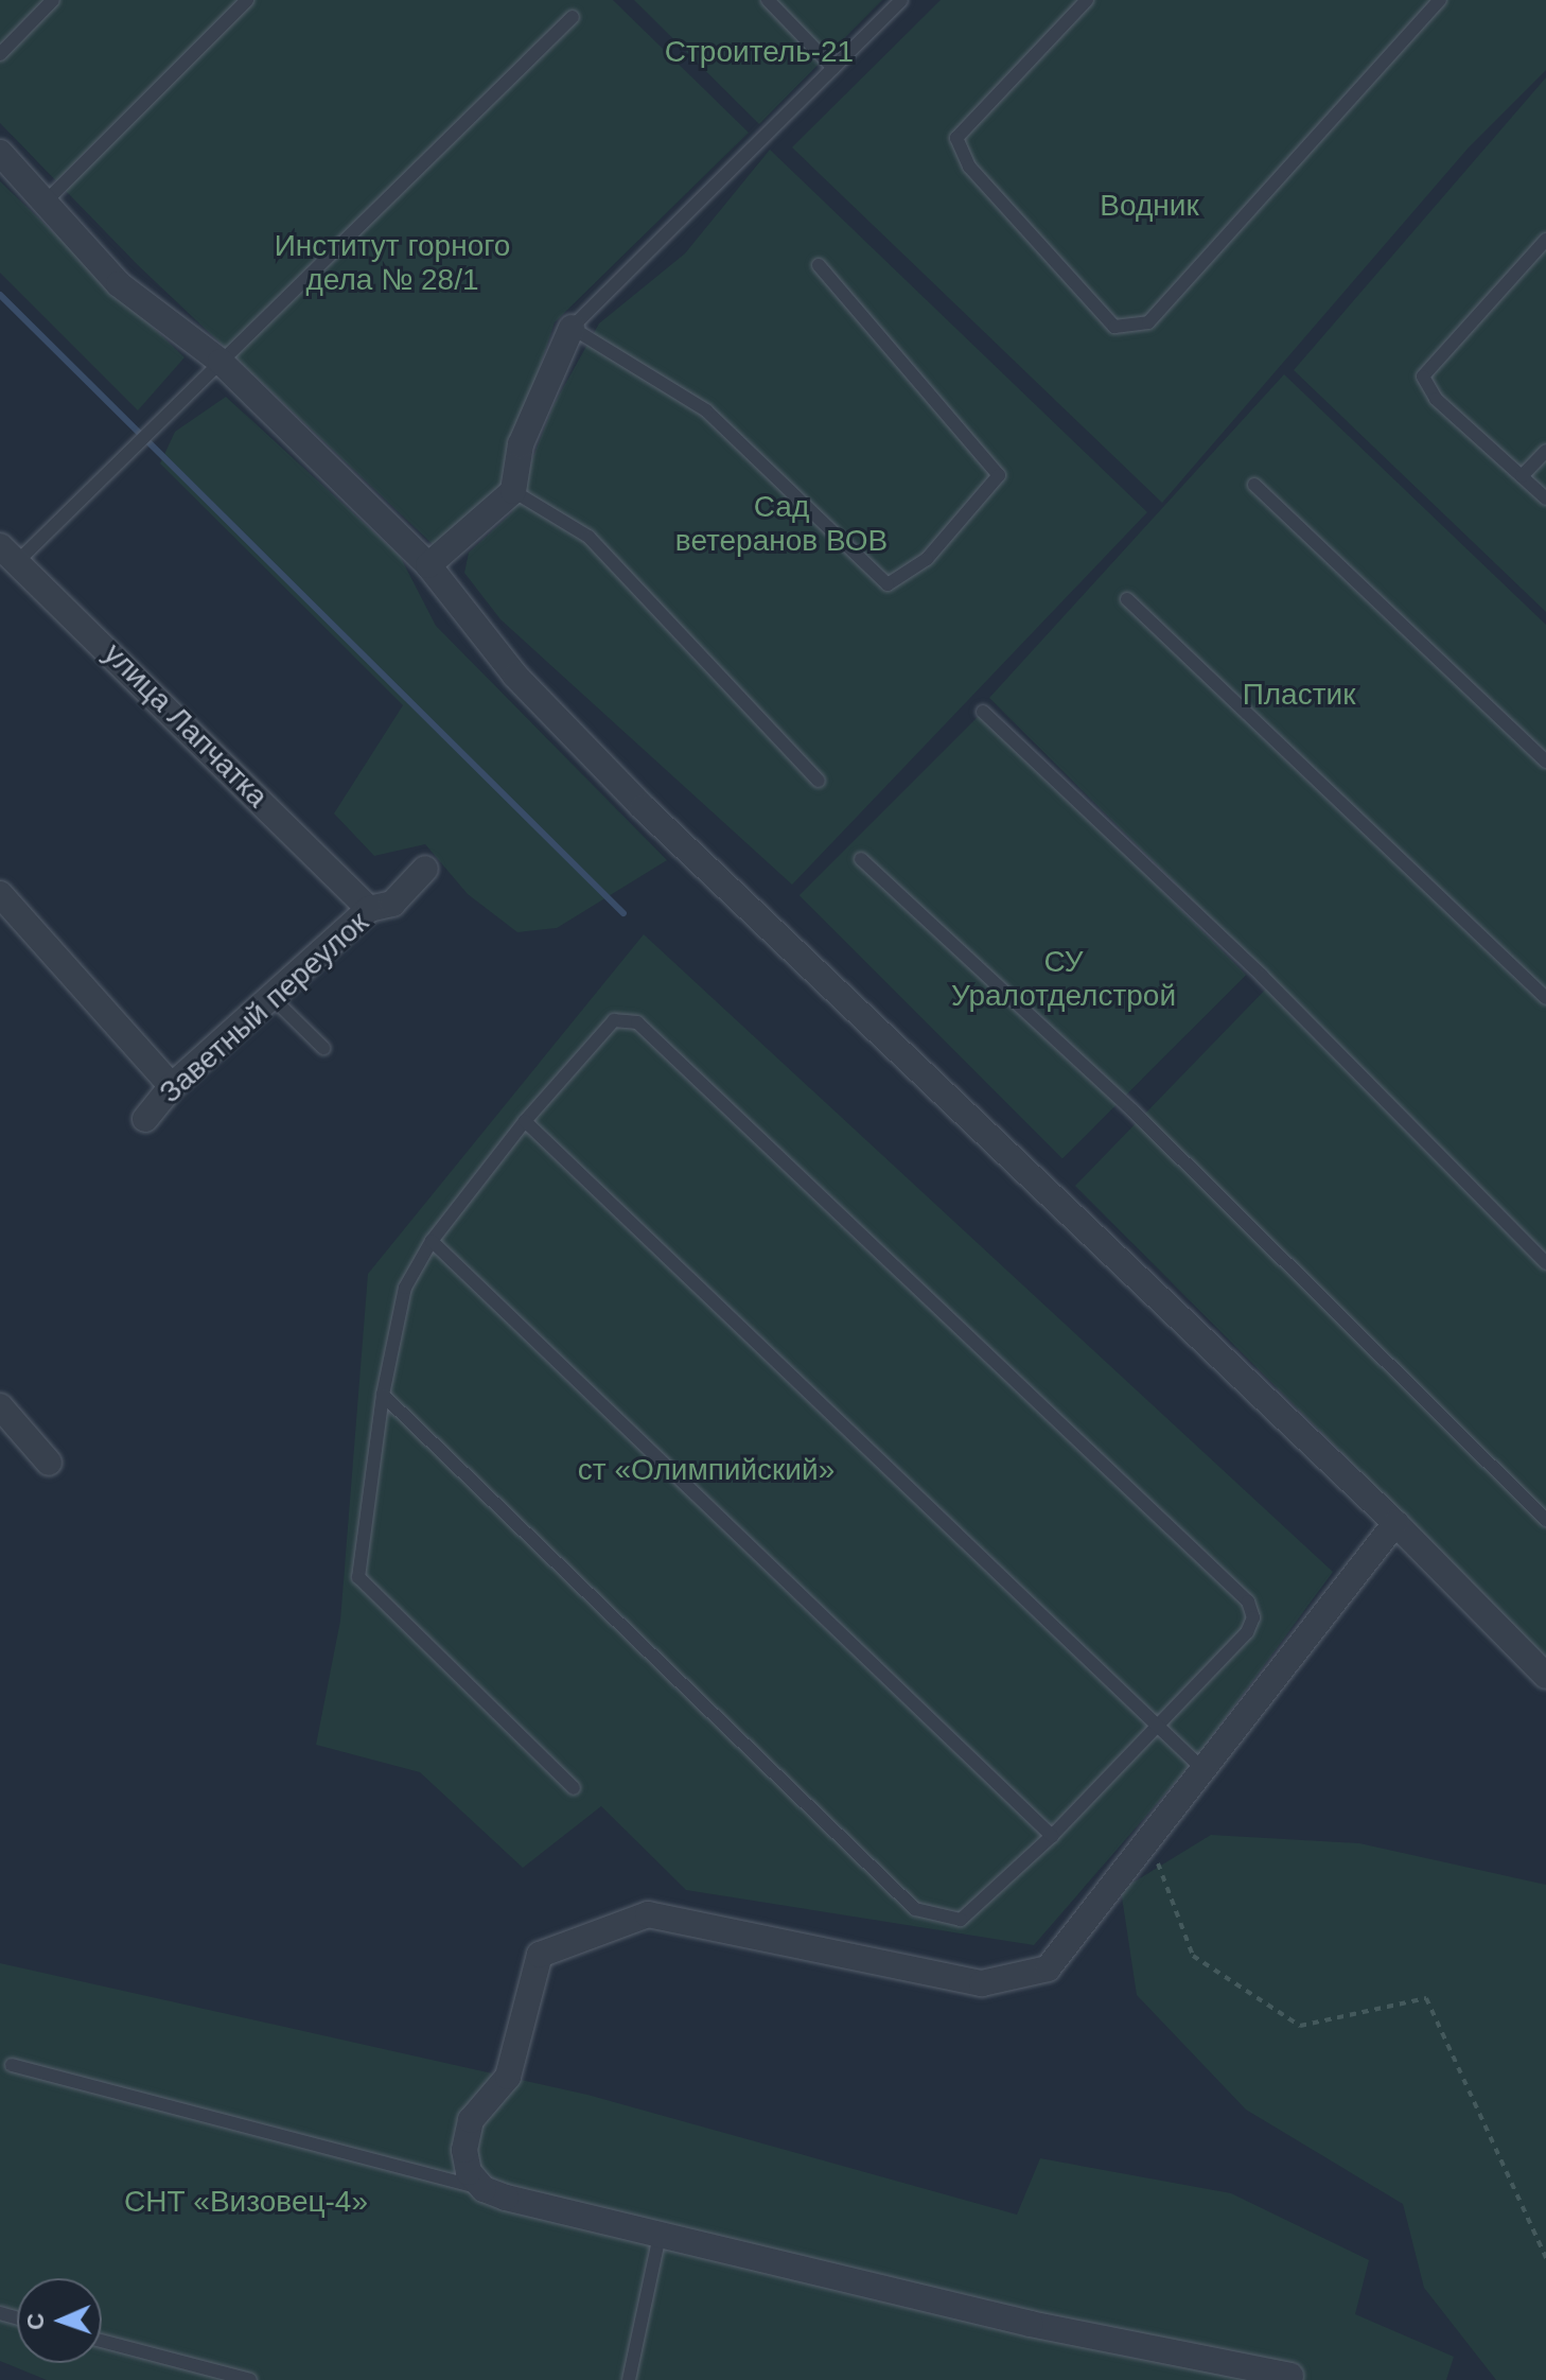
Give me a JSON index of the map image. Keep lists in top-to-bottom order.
{
  "streets": {
    "street": ["улица Лапчатка", "Заветный переулок"]
  },
  "crossings": [
    ["улица Лапчатка", "Заветный переулок"]
  ],
  "parks": [
    "Строитель-21",
    "Водник",
    "Институт горного дела № 28/1",
    "Сад ветеранов ВОВ",
    "Пластик",
    "СУ Уралотделстрой",
    "ст «Олимпийский»",
    "СНТ «Визовец-4»"
  ],
  "north": "left"
}
